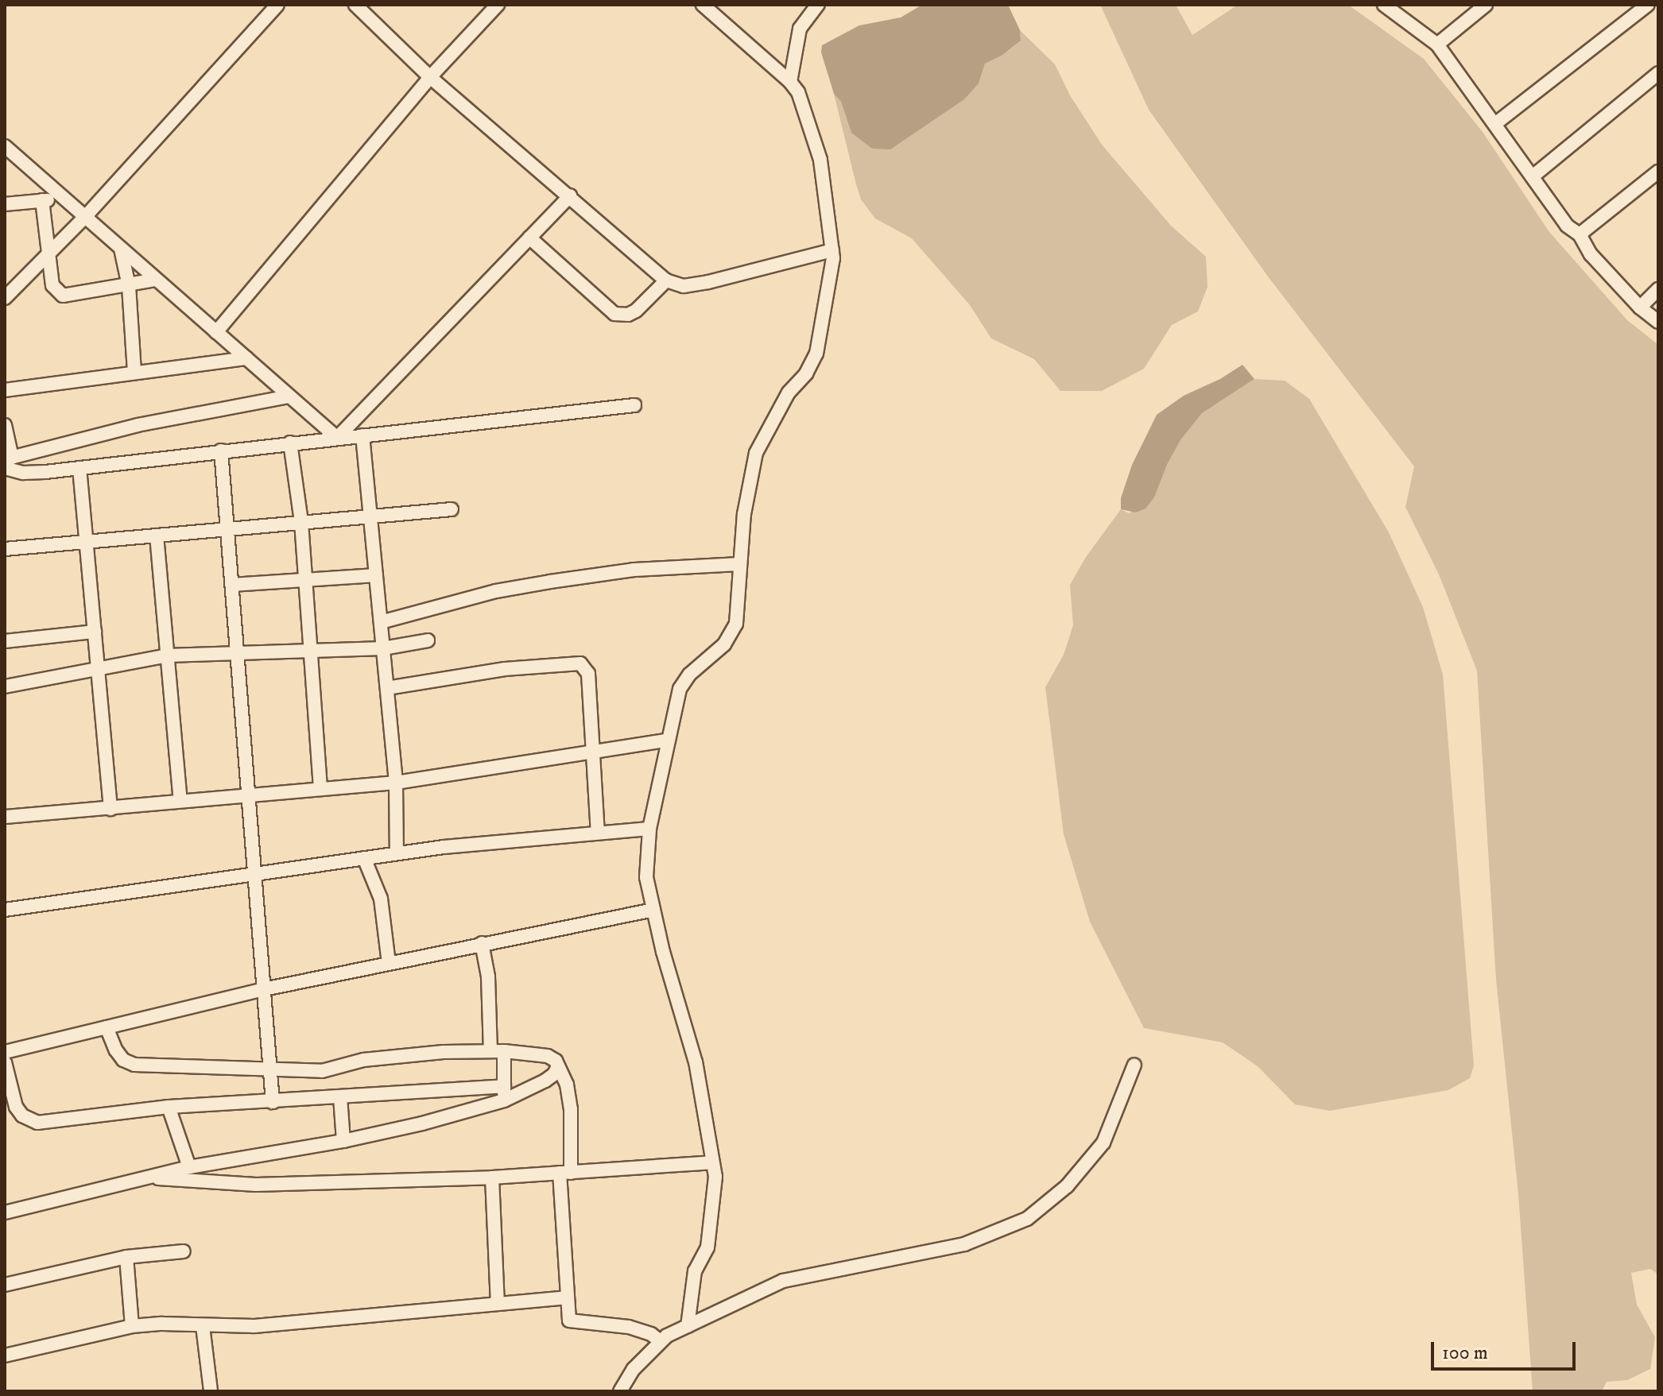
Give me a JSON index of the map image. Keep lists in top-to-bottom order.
{
  "scale_bar": "100 m"
}
